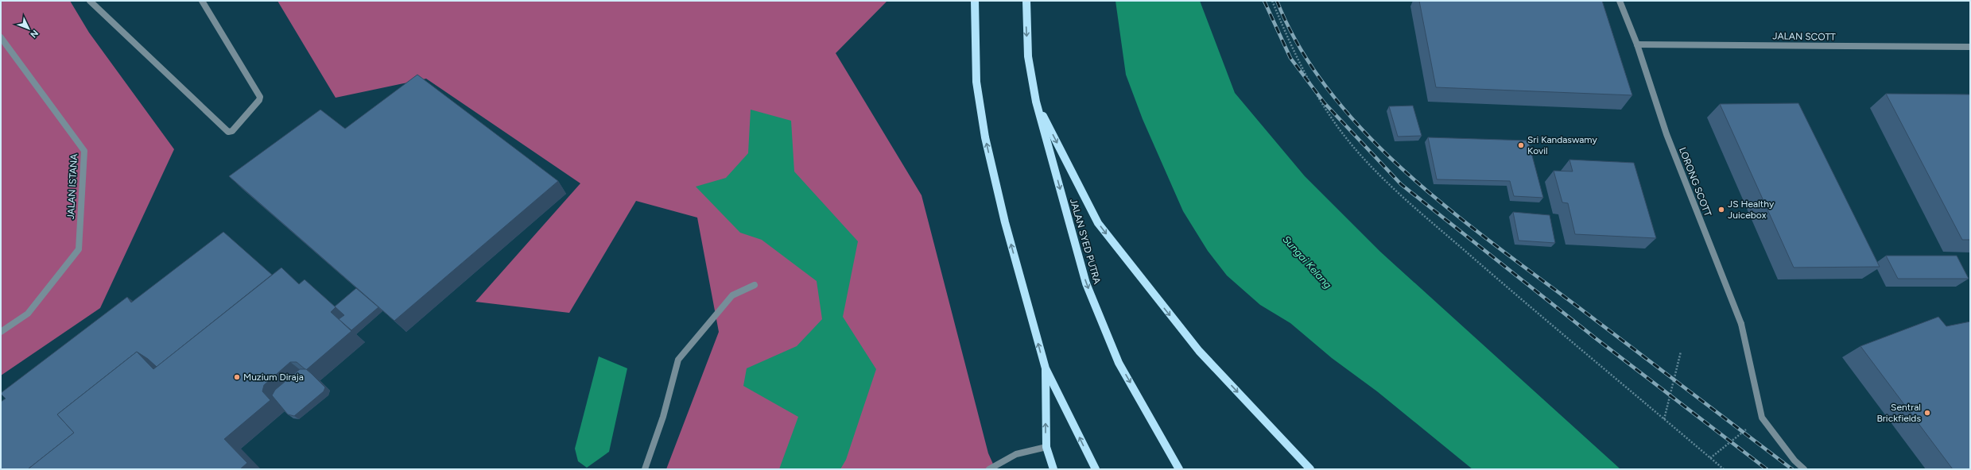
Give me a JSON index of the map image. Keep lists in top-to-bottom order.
{
  "streets": {
    "main road": ["JALAN SYED PUTRA"],
    "street": ["JALAN SCOTT", "LORONG SCOTT", "JALAN ISTANA"]
  },
  "crossings": [
    ["JALAN SCOTT", "LORONG SCOTT"]
  ],
  "water": ["Sungai Kelang"],
  "places": [
    "Sri Kandaswamy Kovil",
    "JS Healthy Juicebox",
    "Muzium Diraja",
    "Sentral Brickfields"
  ],
  "north": "bottom right"
}
